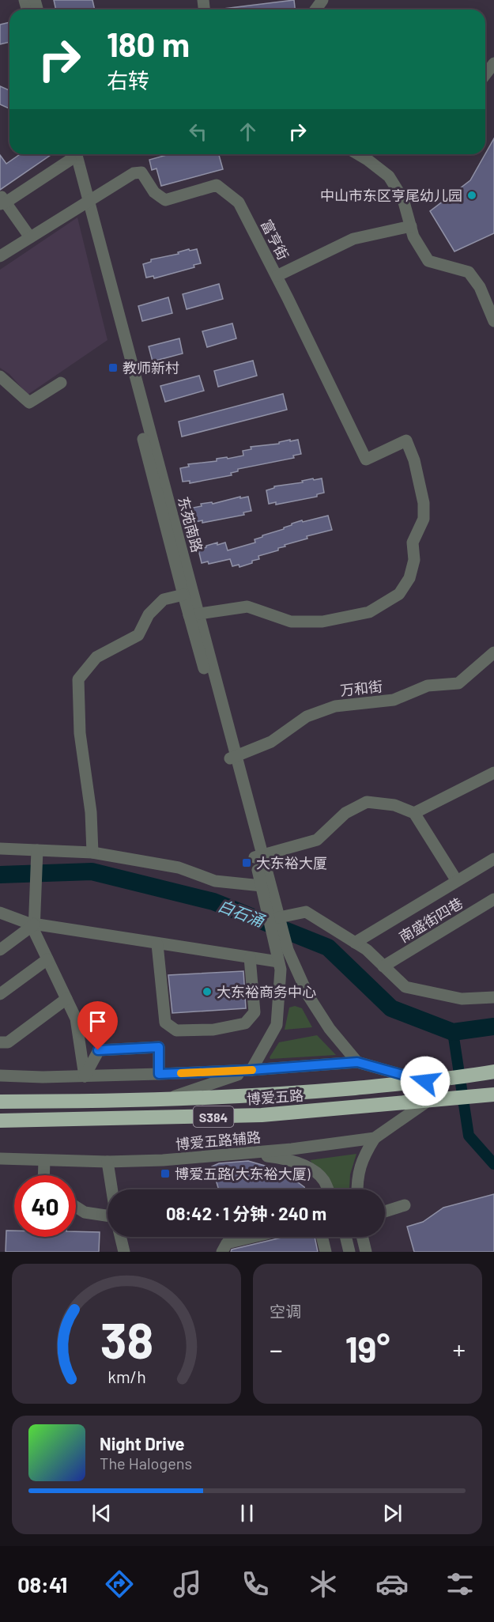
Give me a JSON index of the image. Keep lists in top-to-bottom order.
{
  "streets": {
    "highway": ["博爱五路", "S384"],
    "street": [
      "富亨街",
      "东苑南路",
      "万和街",
      "南盛街四巷",
      "博爱五路辅路"
    ]
  },
  "crossings": [
    ["富亨街", "东苑南路"],
    ["东苑南路", "万和街"],
    ["博爱五路", "博爱五路辅路"]
  ],
  "water": ["白石涌"],
  "places": {
    "other": ["中山市东区亨尾幼儿园", "大东裕商务中心"],
    "transit": ["教师新村", "大东裕大厦", "博爱五路(大东裕大厦)"]
  },
  "page": {
    "turn": ["180 m", "右转"],
    "limit": "40",
    "trip": "08:42 · 1 分钟 · 240 m",
    "tile": "空调",
    "heat": ["−", "19°", "+"],
    "song": ["Night Drive", "The Halogens"],
    "tabs": "08:41",
    "gauge": ["38", "km/h"]
  }
}
